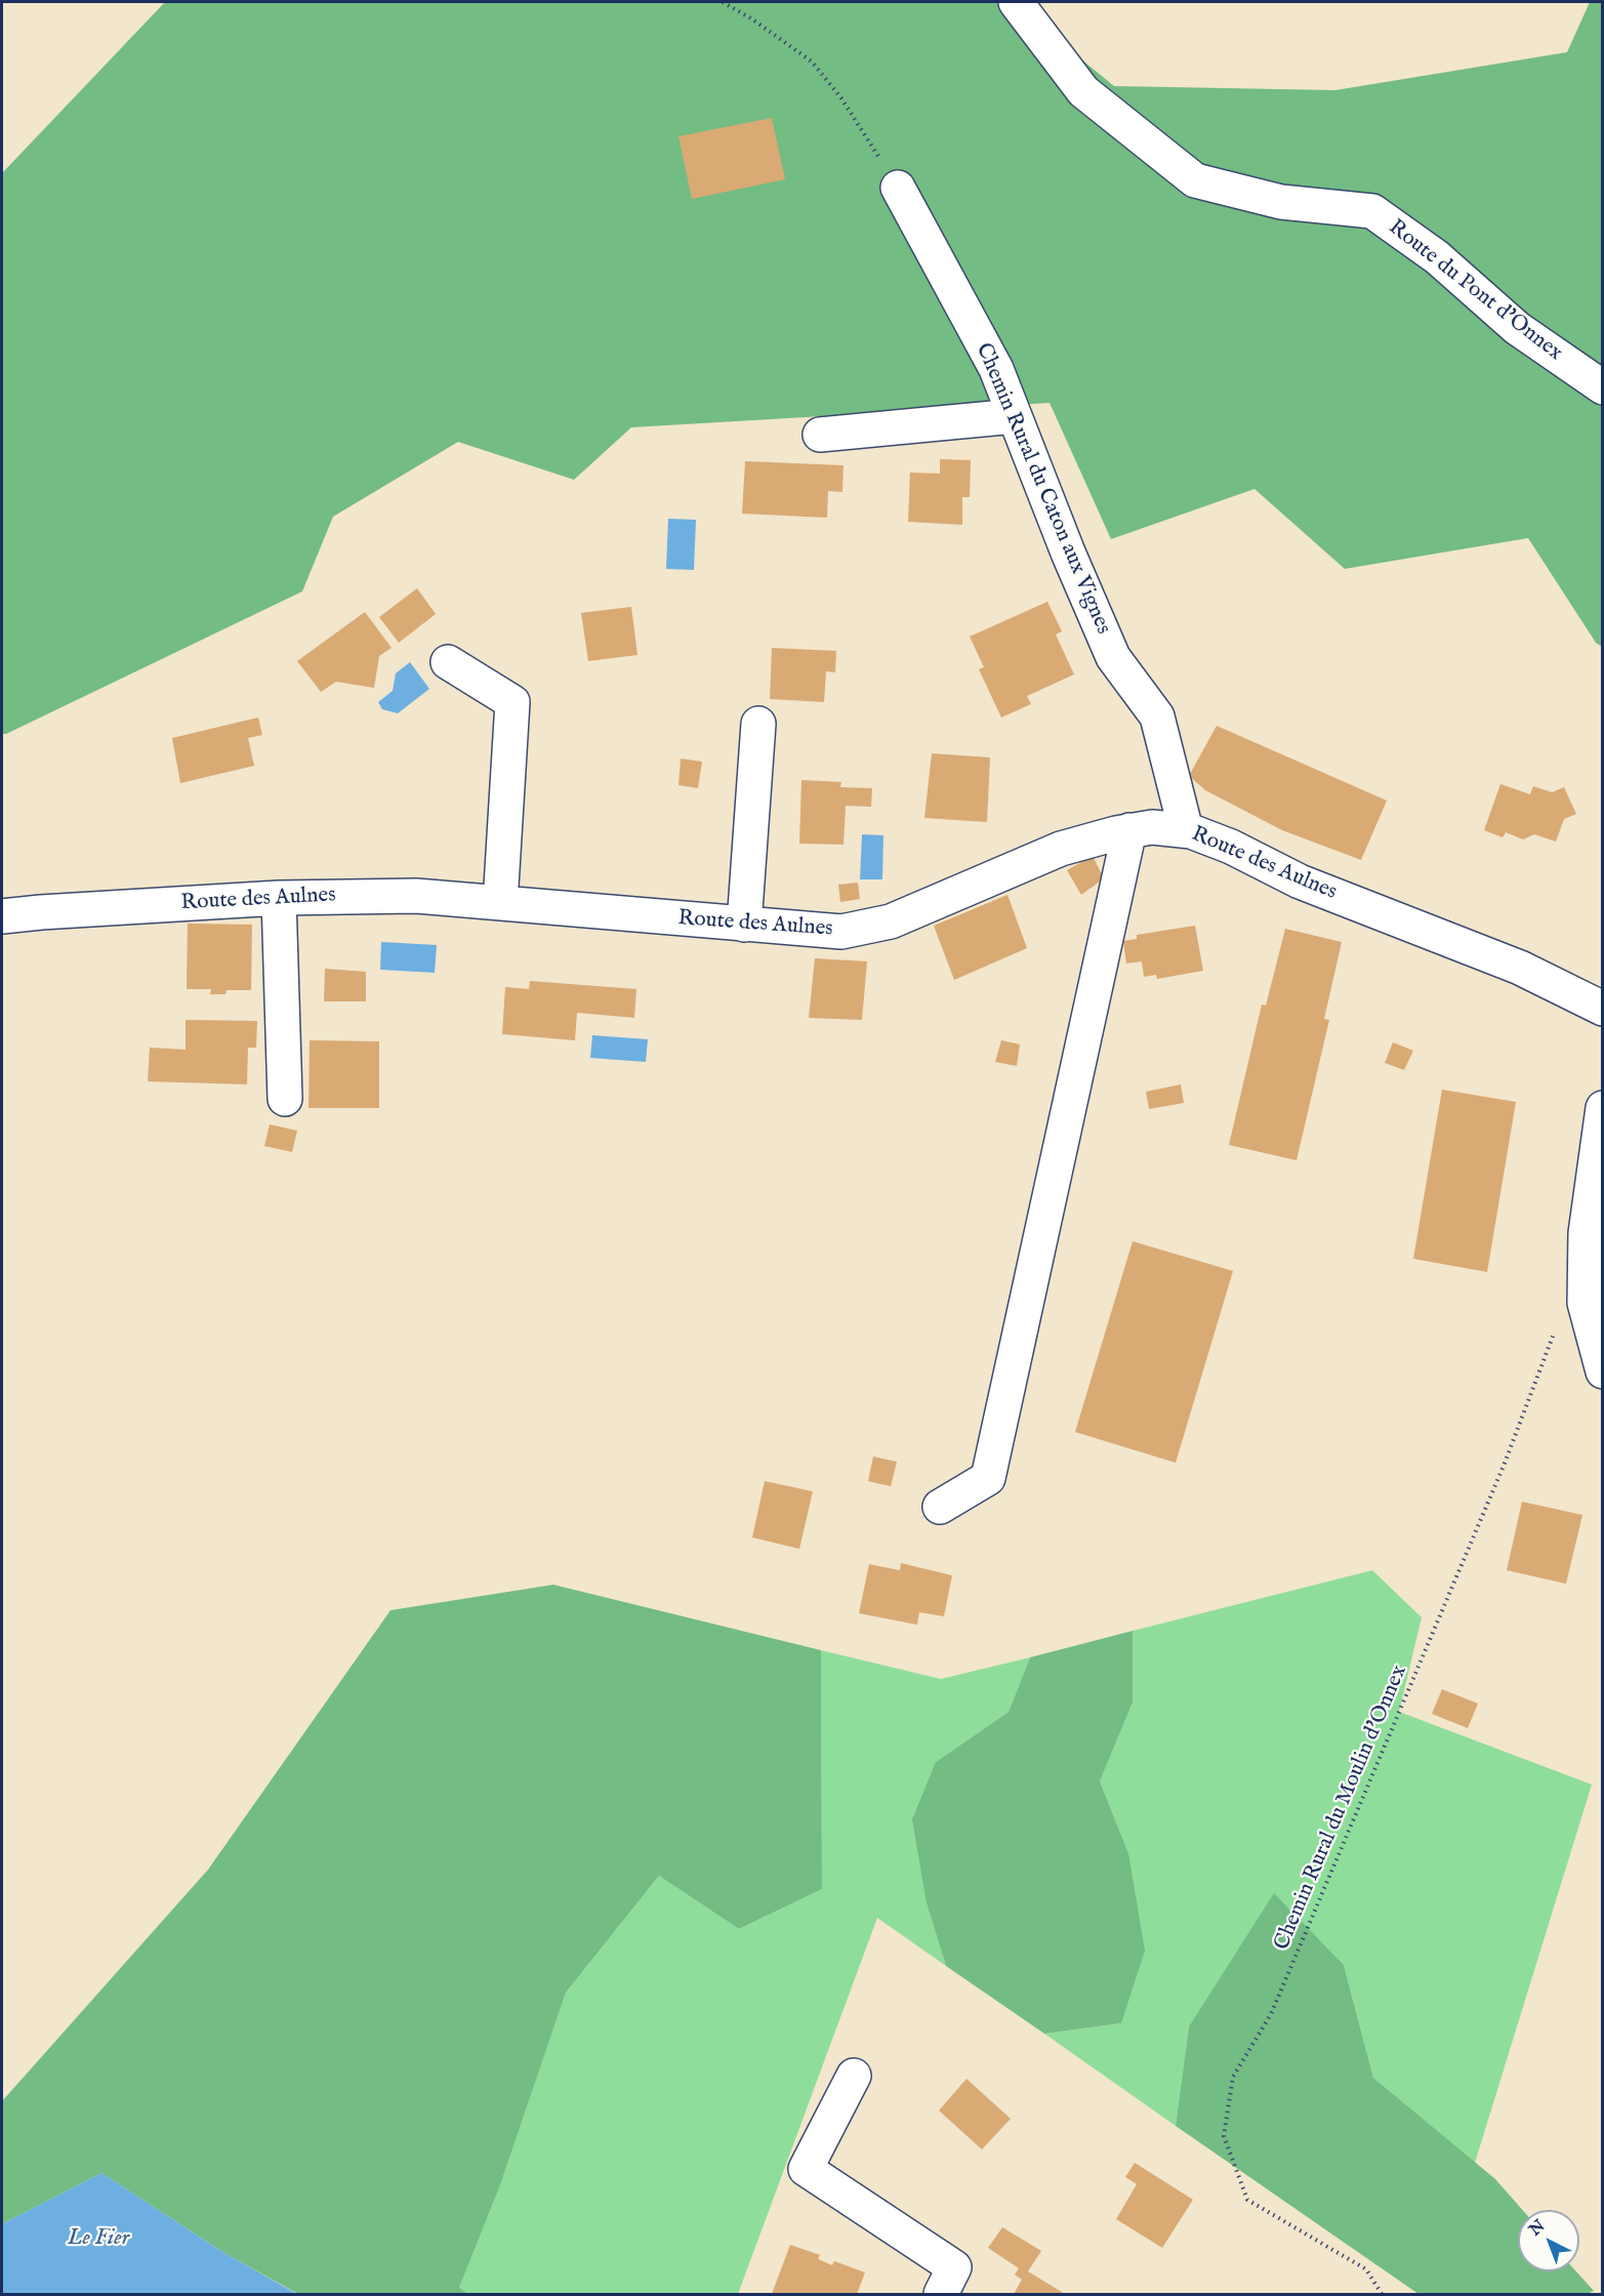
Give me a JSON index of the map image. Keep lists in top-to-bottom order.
{
  "streets": {
    "street": ["Route du Pont d'Onnex", "Chemin Rural du Caton aux Vignes", "Route des Aulnes"],
    "path": ["Chemin Rural du Moulin d'Onnex"]
  },
  "crossings": [
    ["Chemin Rural du Caton aux Vignes", "Route des Aulnes"]
  ],
  "water": ["Le Fier"],
  "north": "top left"
}
